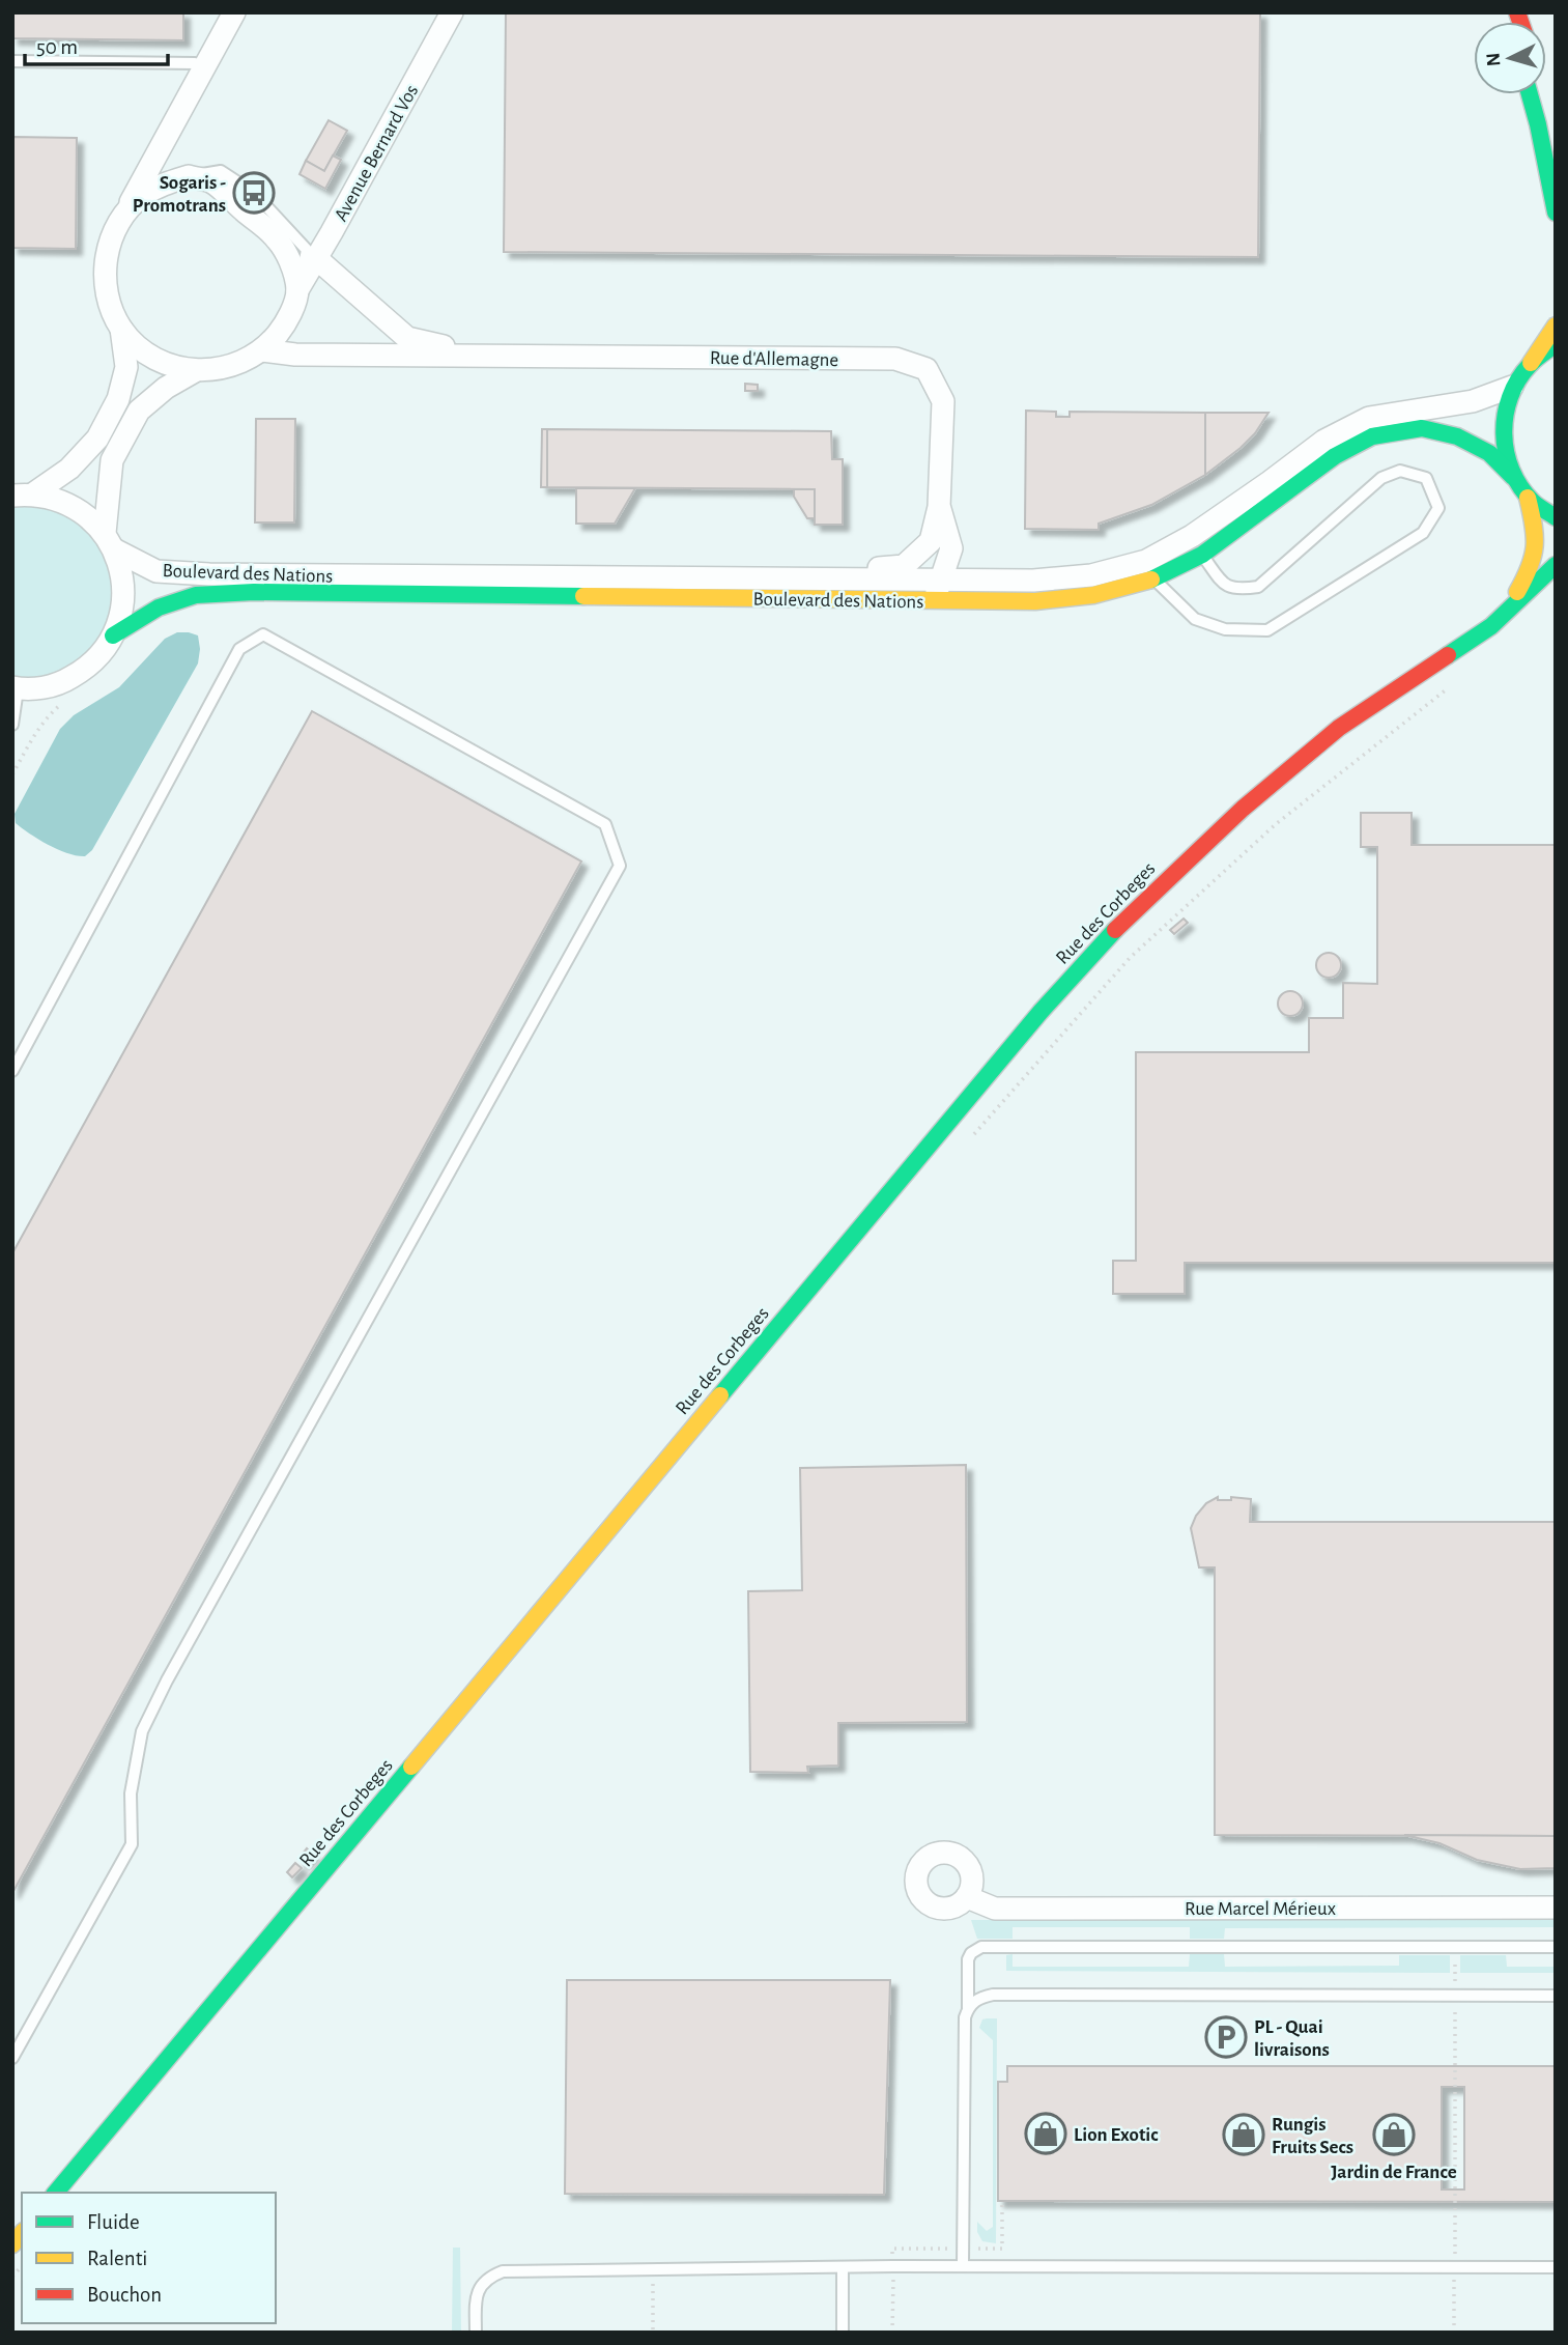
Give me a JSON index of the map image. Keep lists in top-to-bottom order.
{
  "streets": {
    "main road": ["Boulevard des Nations", "Rue des Corbeges"],
    "street": ["Avenue Bernard Vos", "Rue d'Allemagne", "Rue Marcel Mérieux"]
  },
  "crossings": [
    ["Avenue Bernard Vos", "Rue d'Allemagne"],
    ["Rue d'Allemagne", "Boulevard des Nations"]
  ],
  "places": {
    "bus stop": ["Sogaris - Promotrans"],
    "parking": ["PL - Quai livraisons"],
    "shop": ["Lion Exotic", "Rungis Fruits Secs", "Jardin de France"]
  },
  "legend": ["Fluide", "Ralenti", "Bouchon"],
  "scale_bar": "50 m",
  "north": "left"
}
